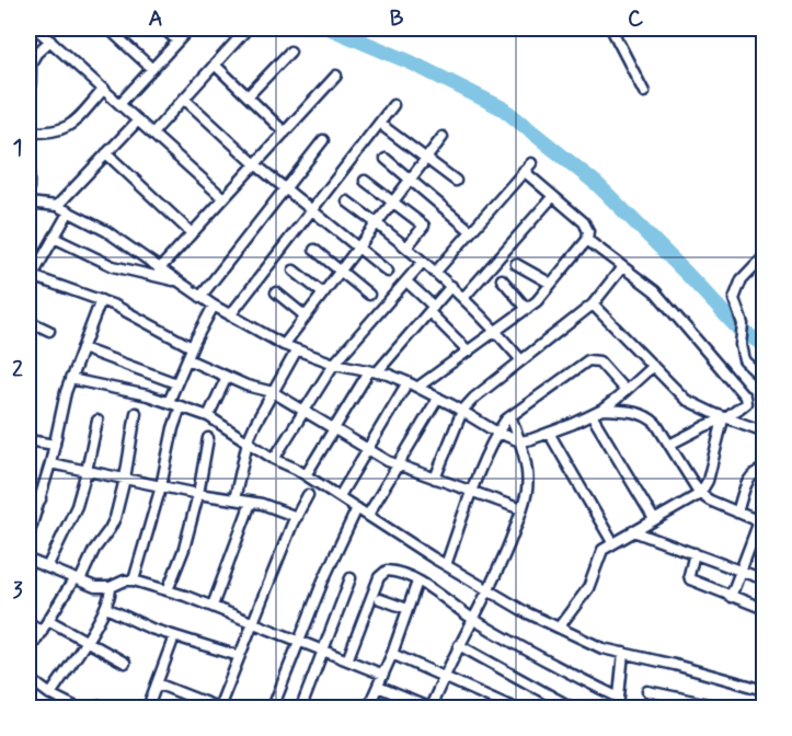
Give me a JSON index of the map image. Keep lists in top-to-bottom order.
{
  "grid": {
    "columns": ["A", "B", "C"],
    "rows": ["1", "2", "3"]
  }
}
